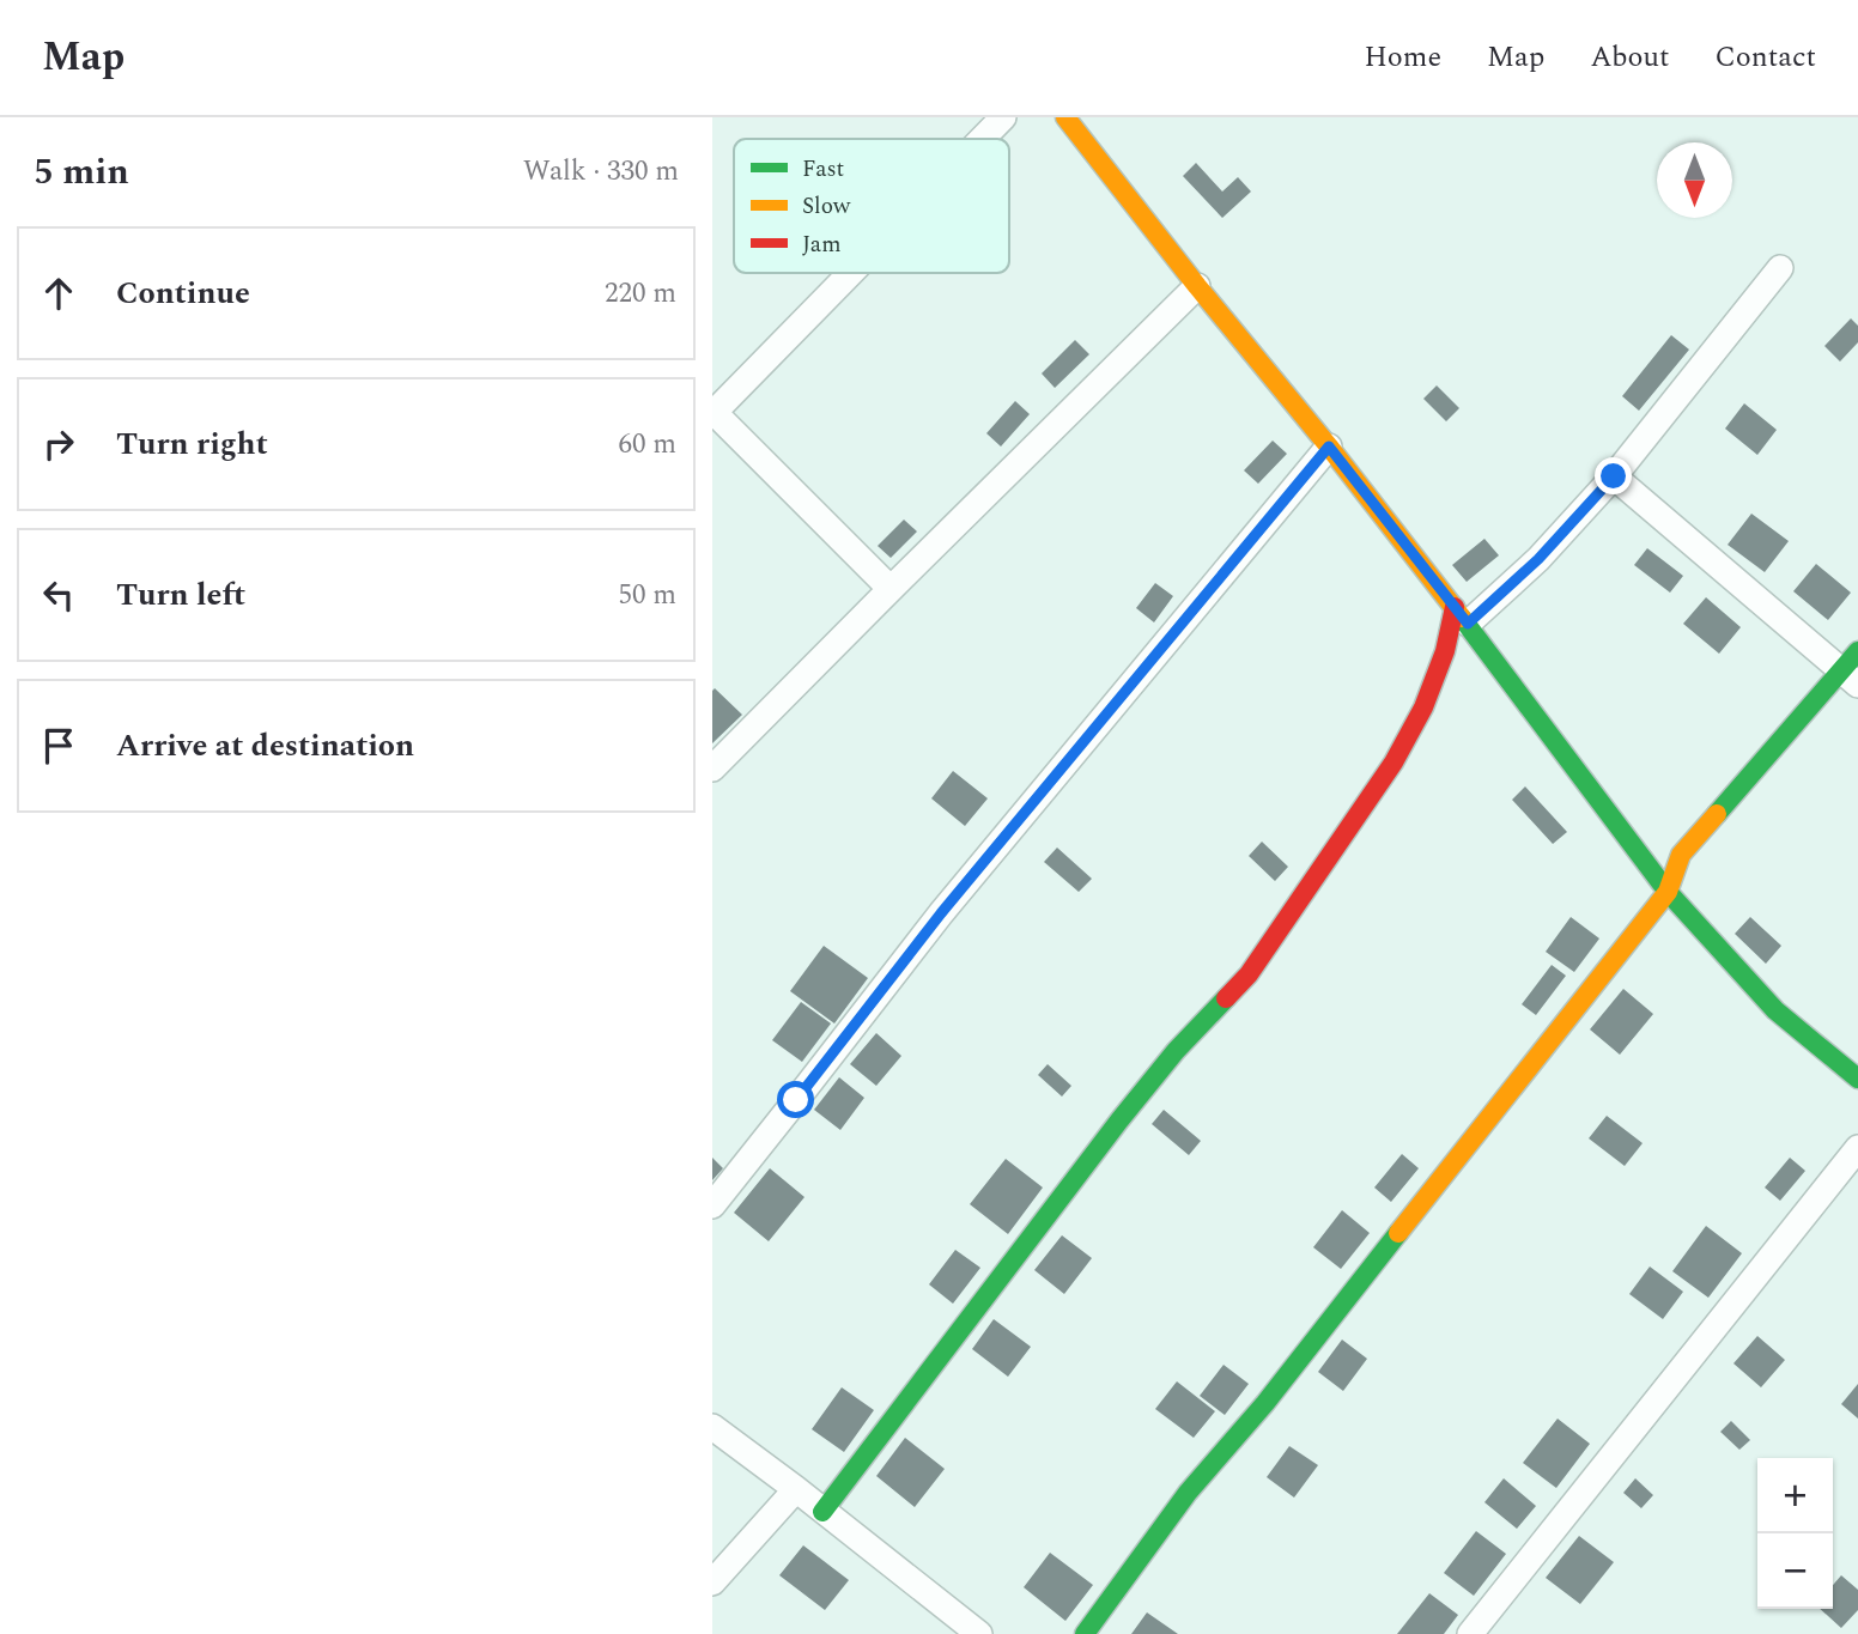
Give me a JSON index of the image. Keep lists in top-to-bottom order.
{
  "legend": ["Fast", "Slow", "Jam"],
  "north": "bottom",
  "page": {
    "header": "Map",
    "nav": [
      "Home",
      "Map",
      "About",
      "Contact"
    ],
    "heading": ["5 min", "Walk · 330 m"],
    "list": [
      ["Continue", "220 m"],
      ["Turn right", "60 m"],
      ["Turn left", "50 m"],
      "Arrive at destination"
    ],
    "map_buttons": ["+", "−"]
  }
}
